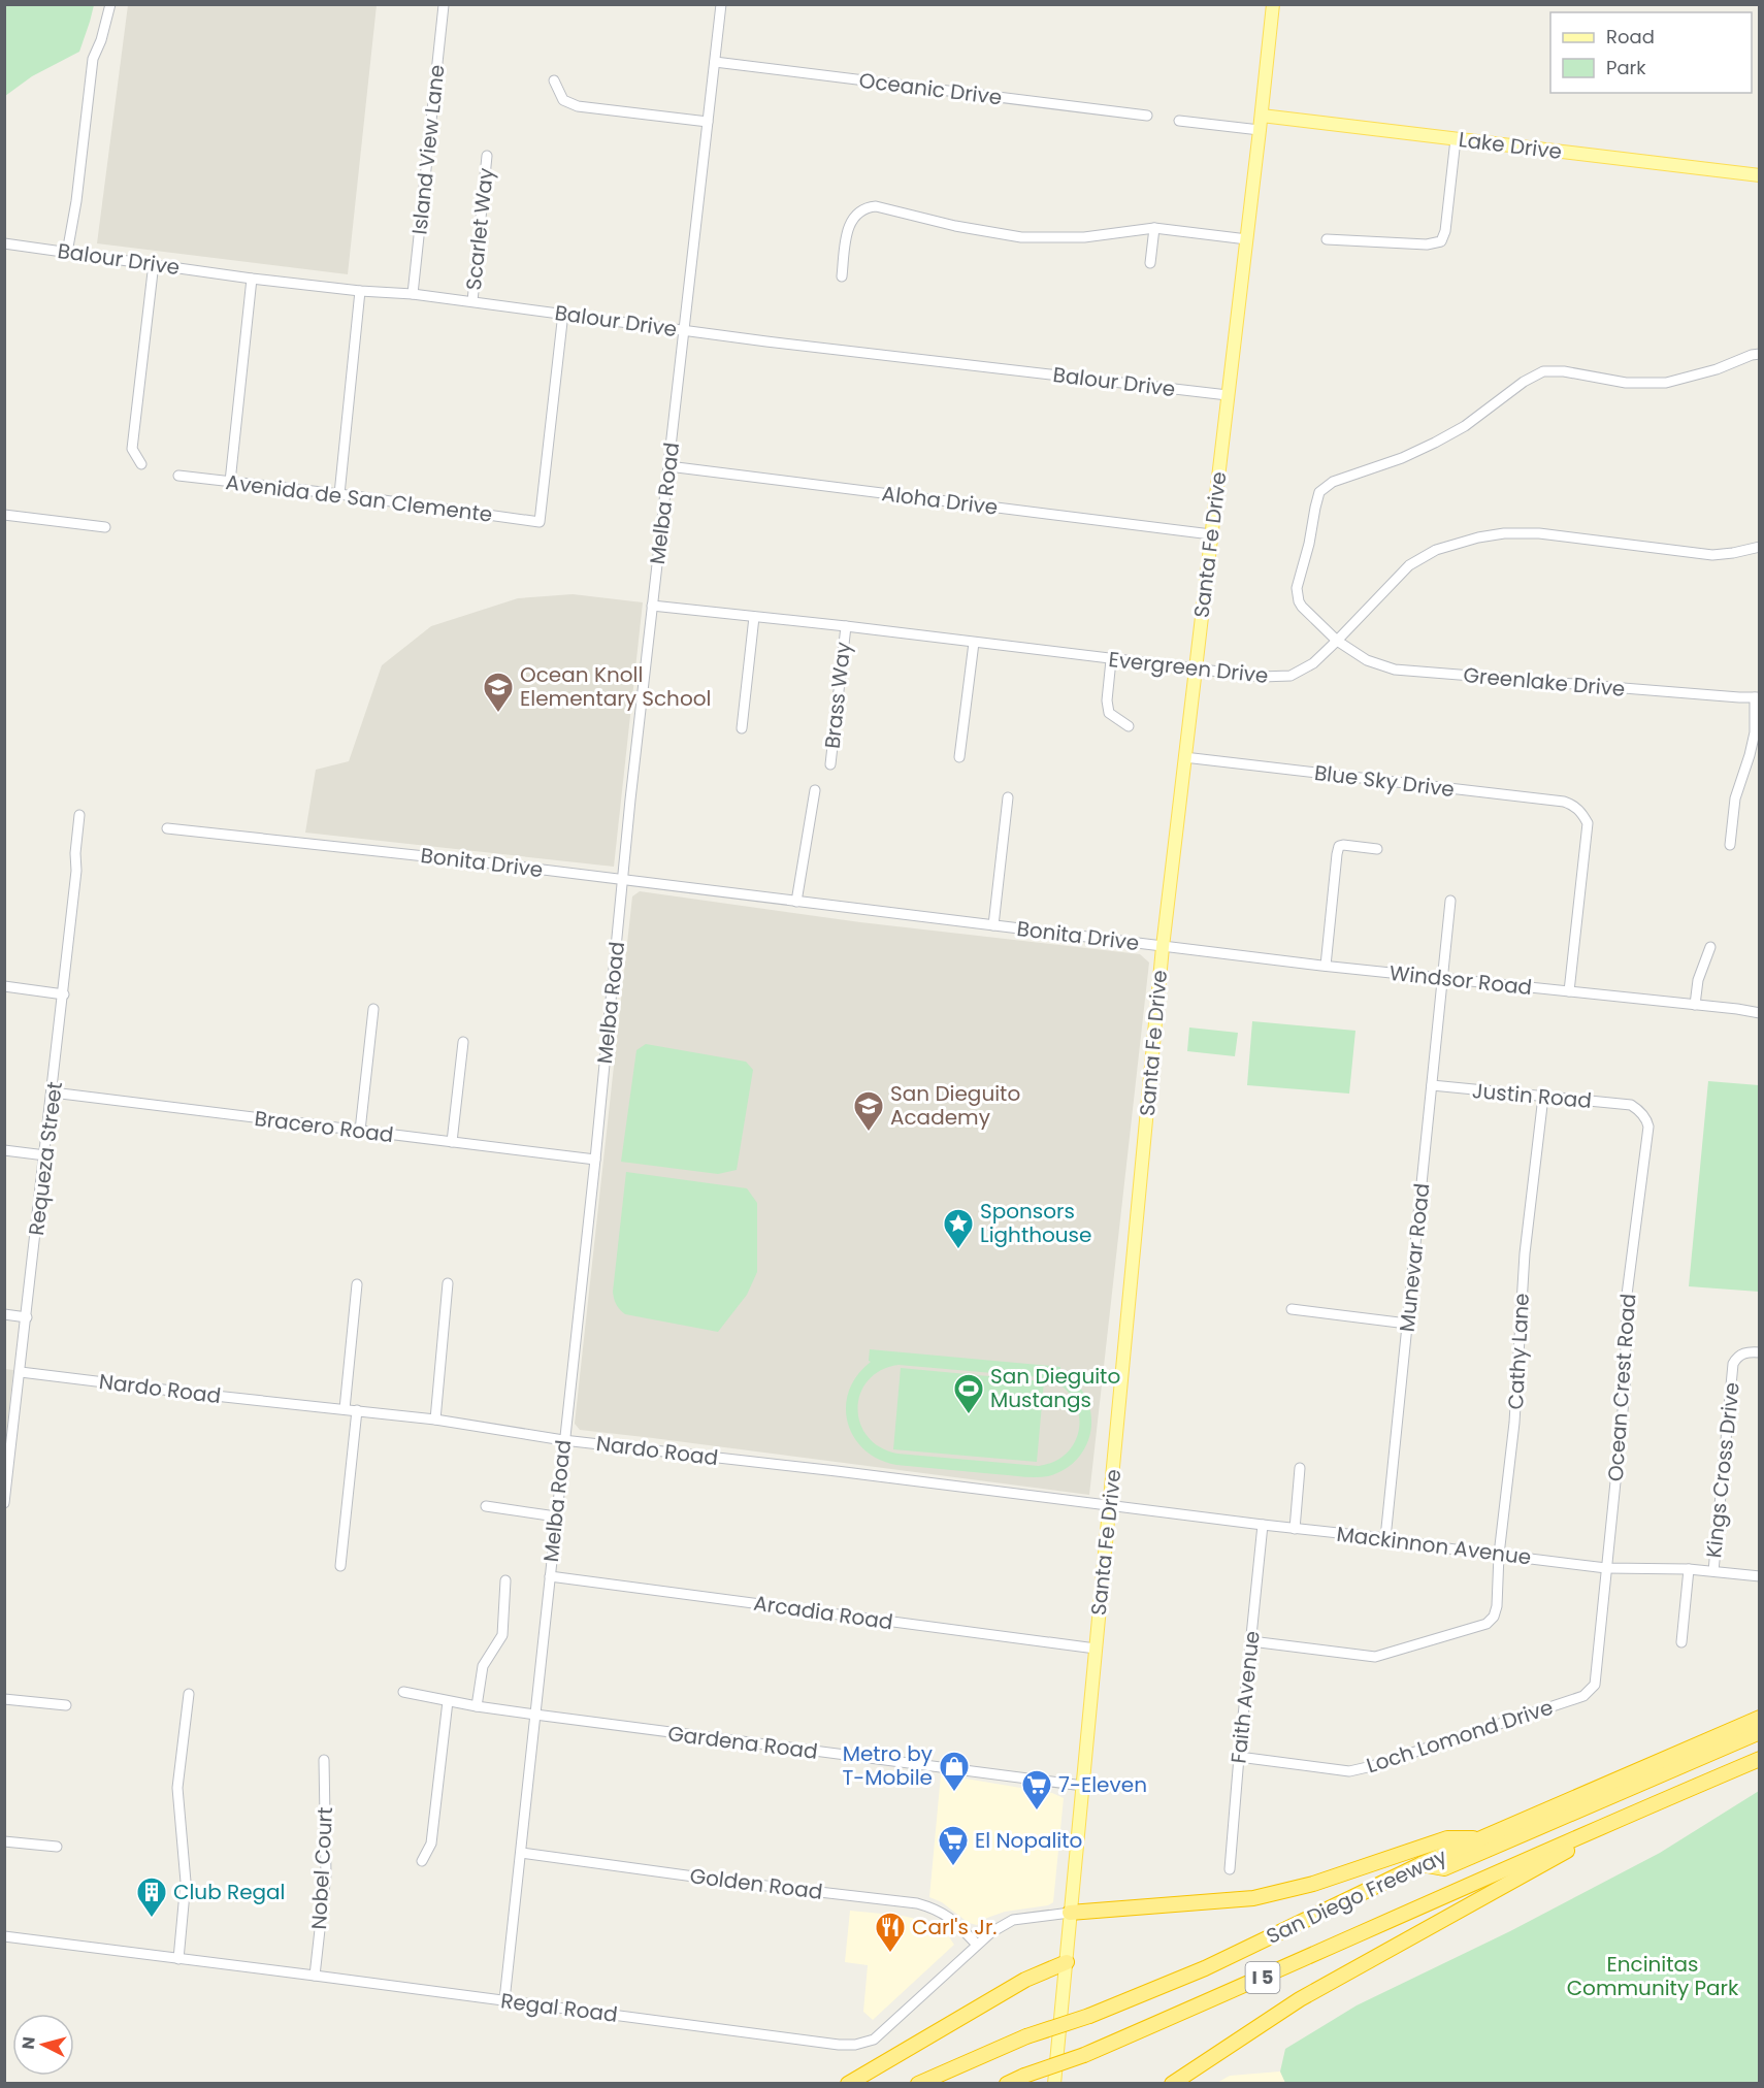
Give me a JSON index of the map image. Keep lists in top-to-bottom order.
{
  "streets": {
    "highway": ["San Diego Freeway", "I 5"],
    "main road": ["Lake Drive", "Santa Fe Drive"],
    "street": [
      "Oceanic Drive",
      "Island View Lane",
      "Scarlet Way",
      "Balour Drive",
      "Avenida de San Clemente",
      "Aloha Drive",
      "Melba Road",
      "Evergreen Drive",
      "Greenlake Drive",
      "Brass Way",
      "Blue Sky Drive",
      "Bonita Drive",
      "Windsor Road",
      "Justin Road",
      "Bracero Road",
      "Requeza Street",
      "Munevar Road",
      "Cathy Lane",
      "Ocean Crest Road",
      "Nardo Road",
      "Kings Cross Drive",
      "Mackinnon Avenue",
      "Arcadia Road",
      "Faith Avenue",
      "Loch Lomond Drive",
      "Gardena Road",
      "Nobel Court",
      "Golden Road",
      "Regal Road"
    ]
  },
  "crossings": [
    ["Oceanic Drive", "Melba Road"],
    ["Lake Drive", "Santa Fe Drive"],
    ["Island View Lane", "Balour Drive"],
    ["Scarlet Way", "Balour Drive"],
    ["Balour Drive", "Avenida de San Clemente"],
    ["Balour Drive", "Melba Road"],
    ["Balour Drive", "Santa Fe Drive"],
    ["Aloha Drive", "Melba Road"],
    ["Aloha Drive", "Santa Fe Drive"],
    ["Melba Road", "Evergreen Drive"],
    ["Melba Road", "Bonita Drive"],
    ["Melba Road", "Bracero Road"],
    ["Melba Road", "Nardo Road"],
    ["Melba Road", "Arcadia Road"],
    ["Melba Road", "Gardena Road"],
    ["Melba Road", "Golden Road"],
    ["Melba Road", "Regal Road"],
    ["Santa Fe Drive", "Evergreen Drive"],
    ["Santa Fe Drive", "Blue Sky Drive"],
    ["Santa Fe Drive", "Bonita Drive"],
    ["Santa Fe Drive", "Windsor Road"],
    ["Santa Fe Drive", "Nardo Road"],
    ["Santa Fe Drive", "Mackinnon Avenue"],
    ["Santa Fe Drive", "Arcadia Road"],
    ["Santa Fe Drive", "Gardena Road"],
    ["Santa Fe Drive", "Regal Road"],
    ["Evergreen Drive", "Greenlake Drive"],
    ["Evergreen Drive", "Brass Way"],
    ["Blue Sky Drive", "Windsor Road"],
    ["Bonita Drive", "Windsor Road"],
    ["Windsor Road", "Munevar Road"],
    ["Justin Road", "Munevar Road"],
    ["Justin Road", "Cathy Lane"],
    ["Justin Road", "Ocean Crest Road"],
    ["Bracero Road", "Requeza Street"],
    ["Requeza Street", "Nardo Road"],
    ["Munevar Road", "Mackinnon Avenue"],
    ["Cathy Lane", "Mackinnon Avenue"],
    ["Cathy Lane", "Faith Avenue"],
    ["Ocean Crest Road", "Mackinnon Avenue"],
    ["Ocean Crest Road", "Loch Lomond Drive"],
    ["Nardo Road", "Mackinnon Avenue"],
    ["Kings Cross Drive", "Mackinnon Avenue"],
    ["Mackinnon Avenue", "Faith Avenue"],
    ["Faith Avenue", "Loch Lomond Drive"],
    ["Nobel Court", "Regal Road"],
    ["Golden Road", "Regal Road"]
  ],
  "parks": ["Encinitas Community Park"],
  "places": {
    "school or university": ["Ocean Knoll Elementary School", "San Dieguito Academy"],
    "place": ["Sponsors Lighthouse"],
    "sports": ["San Dieguito Mustangs"],
    "shop": ["Metro by T-Mobile"],
    "supermarket": ["7-Eleven", "El Nopalito"],
    "building": ["Club Regal"],
    "restaurant": ["Carl's Jr."]
  },
  "legend": ["Road", "Park"],
  "north": "left"
}
